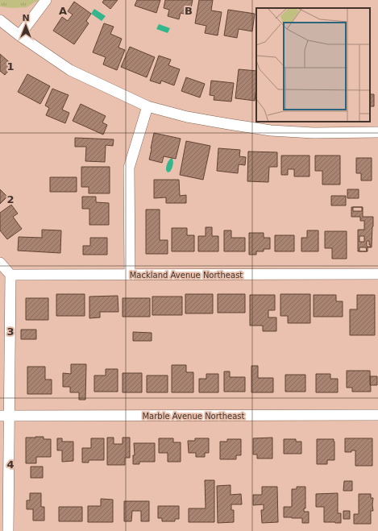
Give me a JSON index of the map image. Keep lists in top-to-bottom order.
{
  "streets": {
    "street": ["Mackland Avenue Northeast", "Marble Avenue Northeast"]
  },
  "north": "top",
  "grid": {
    "columns": ["A", "B"],
    "rows": [
      "1",
      "2",
      "3",
      "4"
    ]
  }
}
